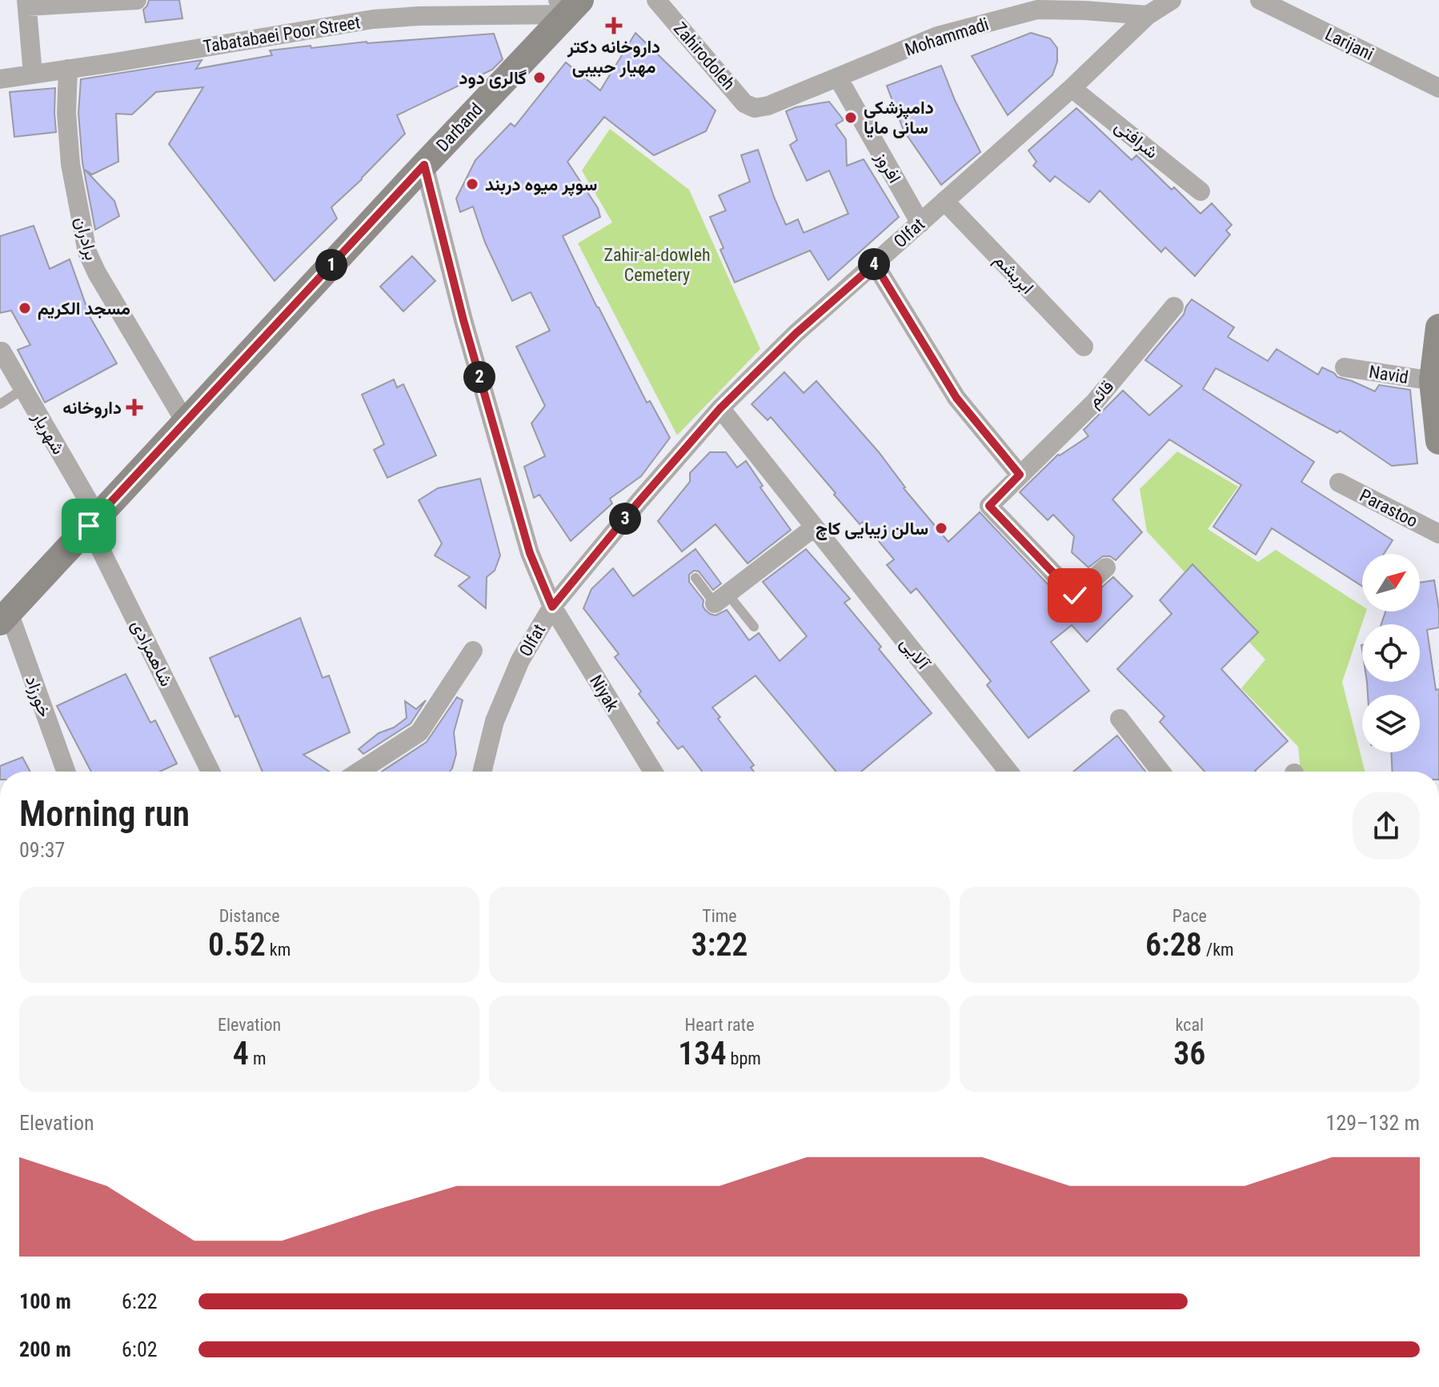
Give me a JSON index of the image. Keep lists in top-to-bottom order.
{
  "streets": {
    "main road": ["Darband"],
    "street": [
      "Tabatabaei Poor Street",
      "Mohammadi",
      "Larijani",
      "Zahirodoleh",
      "شرافتی",
      "افروز",
      "Olfat",
      "برادران",
      "ابریشم",
      "Navid",
      "قائم",
      "شهریار",
      "Parastoo",
      "شاهمرادی",
      "آلایی",
      "Niyak",
      "خورزاد"
    ]
  },
  "crossings": [
    ["Tabatabaei Poor Street", "Darband"],
    ["Tabatabaei Poor Street", "برادران"],
    ["Mohammadi", "Zahirodoleh"],
    ["Mohammadi", "افروز"],
    ["Mohammadi", "Olfat"],
    ["Darband", "برادران"],
    ["Darband", "شهریار"],
    ["Darband", "شاهمرادی"],
    ["Darband", "Niyak"],
    ["Darband", "خورزاد"],
    ["شرافتی", "Olfat"],
    ["افروز", "Olfat"],
    ["Olfat", "ابریشم"],
    ["Olfat", "آلایی"],
    ["Olfat", "Niyak"],
    ["شهریار", "شاهمرادی"]
  ],
  "parks": ["Zahir-al-dowleh Cemetery"],
  "places": {
    "health": ["داروخانه دکتر مهیار حبیبی", "داروخانه"],
    "other": [
      "گالری دود",
      "دامپزشکی سانی مایا",
      "سوپر میوه دربند",
      "مسجد الکریم",
      "سالن زیبایی کاچ"
    ]
  },
  "north": "top right",
  "page": {
    "pins": [
      "4",
      "1",
      "2",
      "3"
    ],
    "heading": ["Morning run", "09:37"],
    "stats": [
      ["Distance", "0.52 km"],
      ["Time", "3:22"],
      ["Pace", "6:28 /km"],
      ["Elevation", "4 m"],
      ["Heart rate", "134 bpm"],
      ["kcal", "36"]
    ],
    "chart": ["Elevation", "129–132 m"],
    "list": [
      {
        "name": "100 m",
        "note": "6:22"
      },
      {
        "name": "200 m",
        "note": "6:02"
      }
    ]
  }
}
